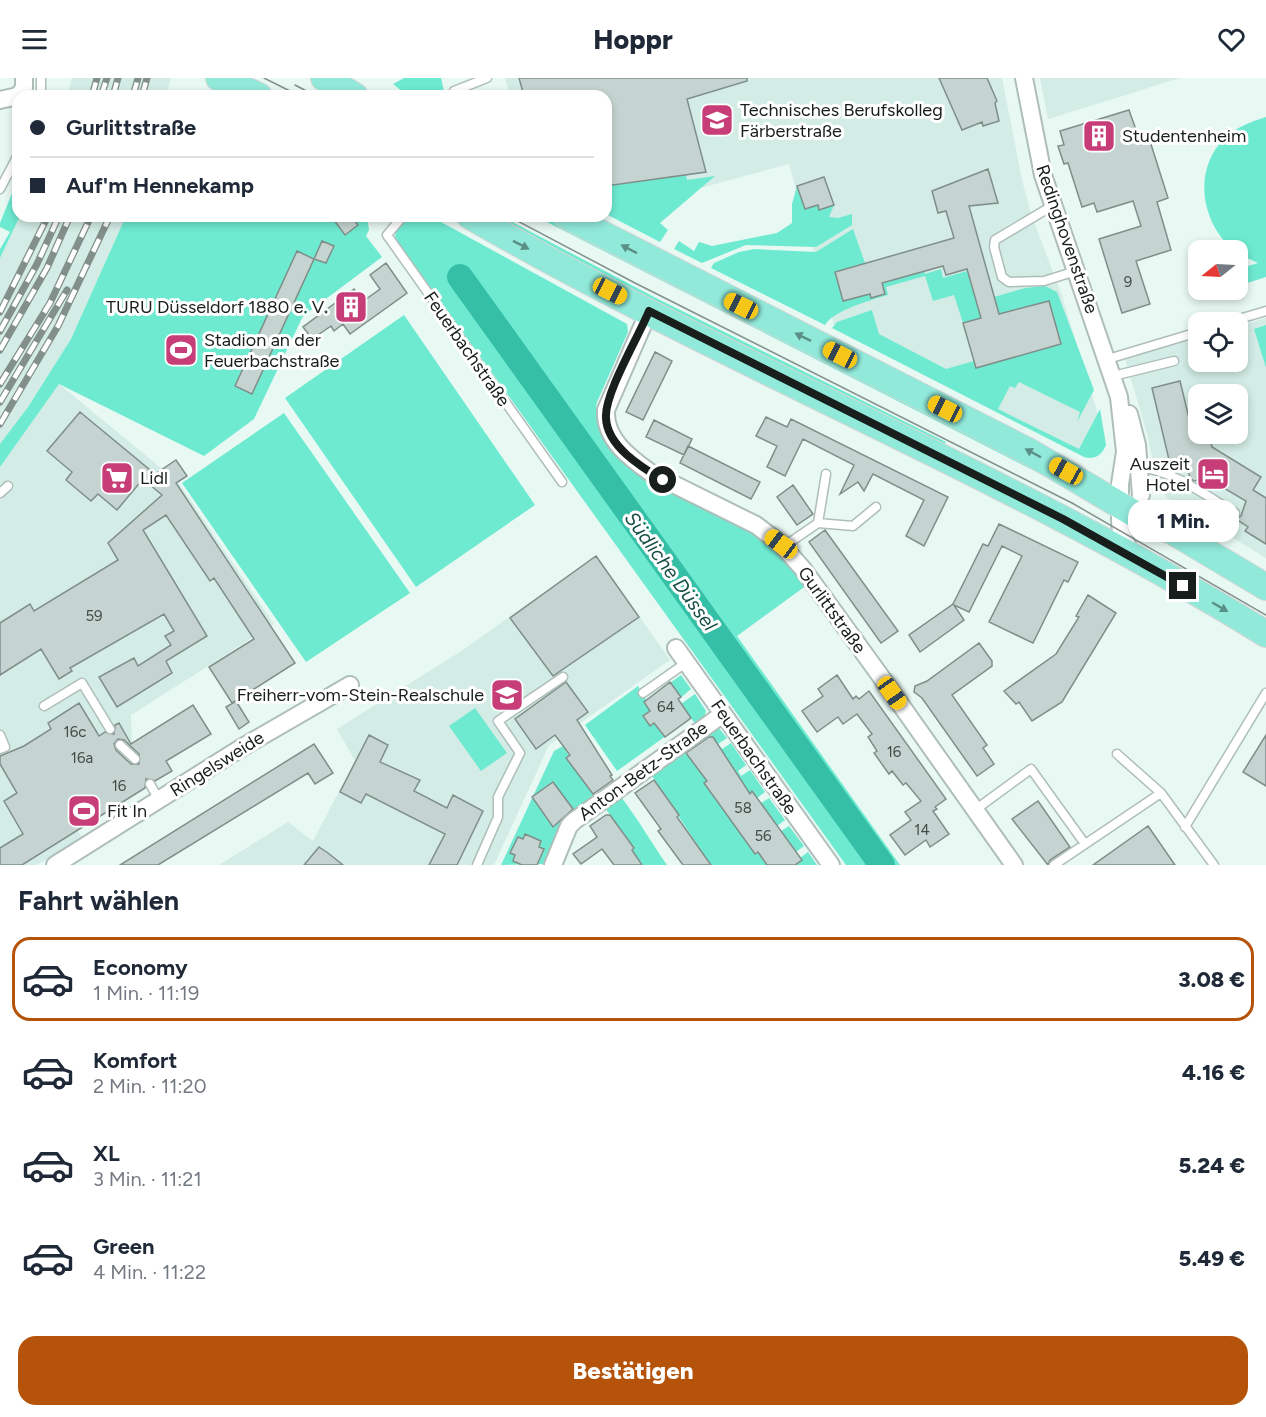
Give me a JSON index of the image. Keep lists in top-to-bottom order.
{
  "streets": {
    "street": [
      "Redinghovenstraße",
      "Feuerbachstraße",
      "Gurlittstraße",
      "Ringelsweide",
      "Anton-Betz-Straße"
    ]
  },
  "crossings": [
    ["Feuerbachstraße", "Anton-Betz-Straße"]
  ],
  "water": ["Südliche Düssel"],
  "places": {
    "school or university": ["Technisches Berufskolleg Färberstraße", "Freiherr-vom-Stein-Realschule"],
    "building": ["Studentenheim", "TURU Düsseldorf 1880 e. V."],
    "sports": ["Stadion an der Feuerbachstraße", "Fit In"],
    "hotel": ["Auszeit Hotel"],
    "supermarket": ["Lidl"]
  },
  "house_numbers": [
    "9",
    "59",
    "64",
    "16c",
    "16",
    "16a",
    "16",
    "58",
    "14",
    "56"
  ],
  "north": "left",
  "page": {
    "header": "Hoppr",
    "banner": ["Gurlittstraße", "Auf'm Hennekamp"],
    "bubble": "1 Min.",
    "heading": "Fahrt wählen",
    "list": [
      {
        "name": "Economy",
        "note": "1 Min. · 11:19",
        "value": "3.08 €"
      },
      {
        "name": "Komfort",
        "note": "2 Min. · 11:20",
        "value": "4.16 €"
      },
      {
        "name": "XL",
        "note": "3 Min. · 11:21",
        "value": "5.24 €"
      },
      {
        "name": "Green",
        "note": "4 Min. · 11:22",
        "value": "5.49 €"
      }
    ],
    "buttons": "Bestätigen"
  }
}
